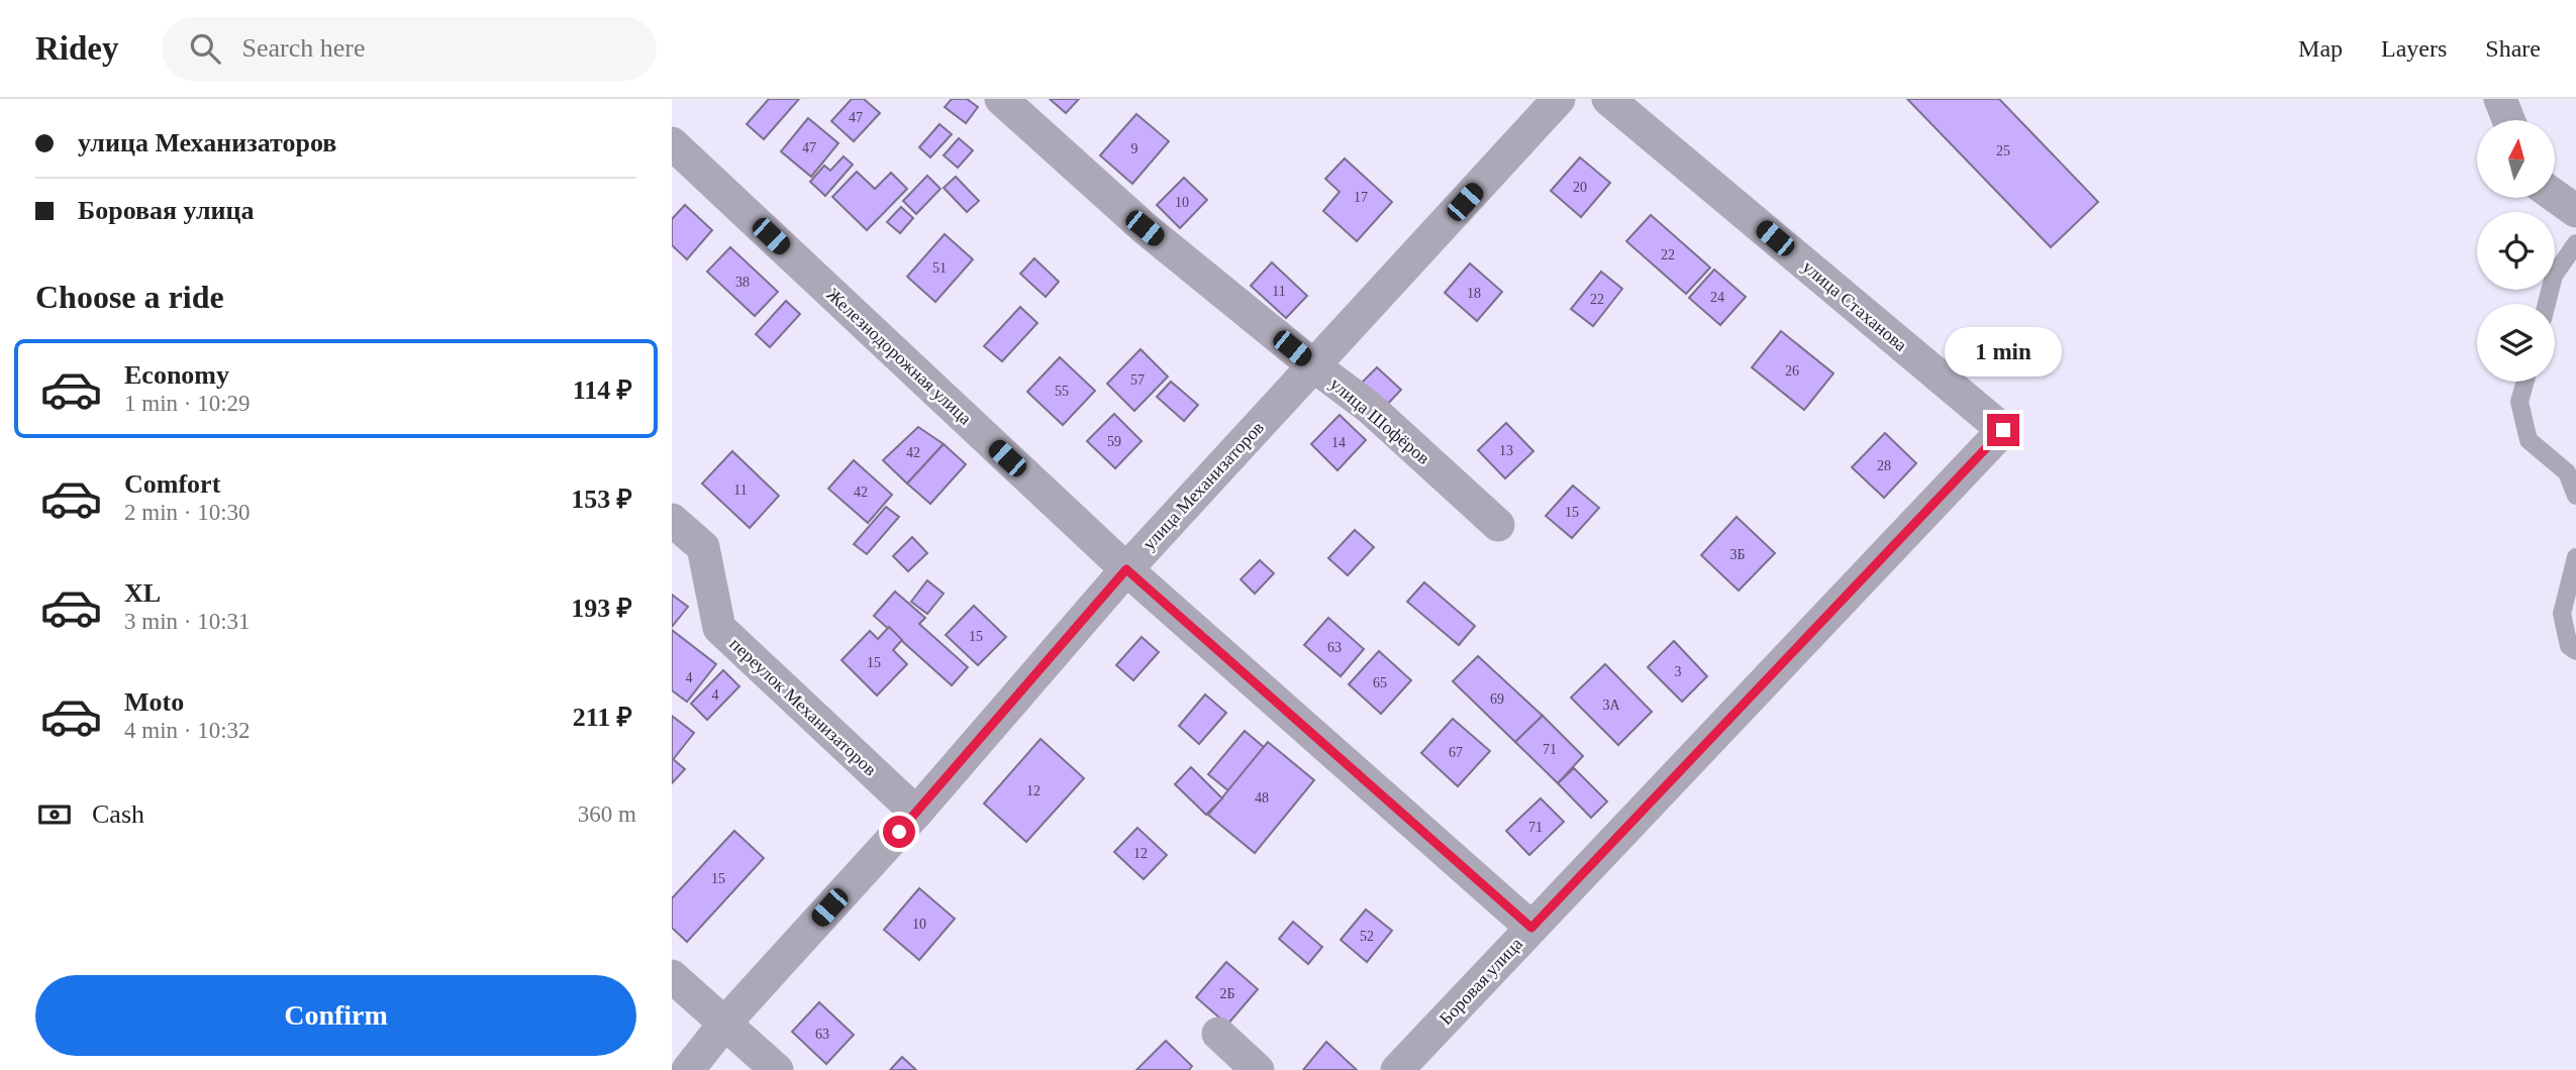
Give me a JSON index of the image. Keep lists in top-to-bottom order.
{
  "streets": {
    "street": [
      "улица Стаханова",
      "Железнодорожная улица",
      "улица Шофёров",
      "улица Механизаторов",
      "переулок Механизаторов",
      "Боровая улица"
    ]
  },
  "crossings": [
    ["улица Стаханова", "Боровая улица"],
    ["Железнодорожная улица", "улица Механизаторов"],
    ["Железнодорожная улица", "Боровая улица"],
    ["улица Шофёров", "улица Механизаторов"],
    ["улица Механизаторов", "переулок Механизаторов"]
  ],
  "house_numbers": [
    "47",
    "47",
    "9",
    "25",
    "20",
    "17",
    "10",
    "22",
    "51",
    "38",
    "11",
    "18",
    "24",
    "22",
    "26",
    "57",
    "55",
    "59",
    "14",
    "13",
    "42",
    "28",
    "11",
    "42",
    "15",
    "3Б",
    "15",
    "63",
    "15",
    "3",
    "4",
    "65",
    "4",
    "69",
    "3А",
    "71",
    "67",
    "12",
    "48",
    "71",
    "12",
    "15",
    "10",
    "52",
    "2Б",
    "63"
  ],
  "north": "top",
  "page": {
    "header": "Ridey",
    "search": "Search here",
    "nav": ["Map", "Layers", "Share"],
    "banner": ["улица Механизаторов", "Боровая улица"],
    "heading": "Choose a ride",
    "bubble": "1 min",
    "list": [
      {
        "name": "Economy",
        "note": "1 min · 10:29",
        "value": "114 ₽"
      },
      {
        "name": "Comfort",
        "note": "2 min · 10:30",
        "value": "153 ₽"
      },
      {
        "name": "XL",
        "note": "3 min · 10:31",
        "value": "193 ₽"
      },
      {
        "name": "Moto",
        "note": "4 min · 10:32",
        "value": "211 ₽"
      }
    ],
    "pay": ["Cash", "360 m"],
    "buttons": "Confirm"
  }
}
